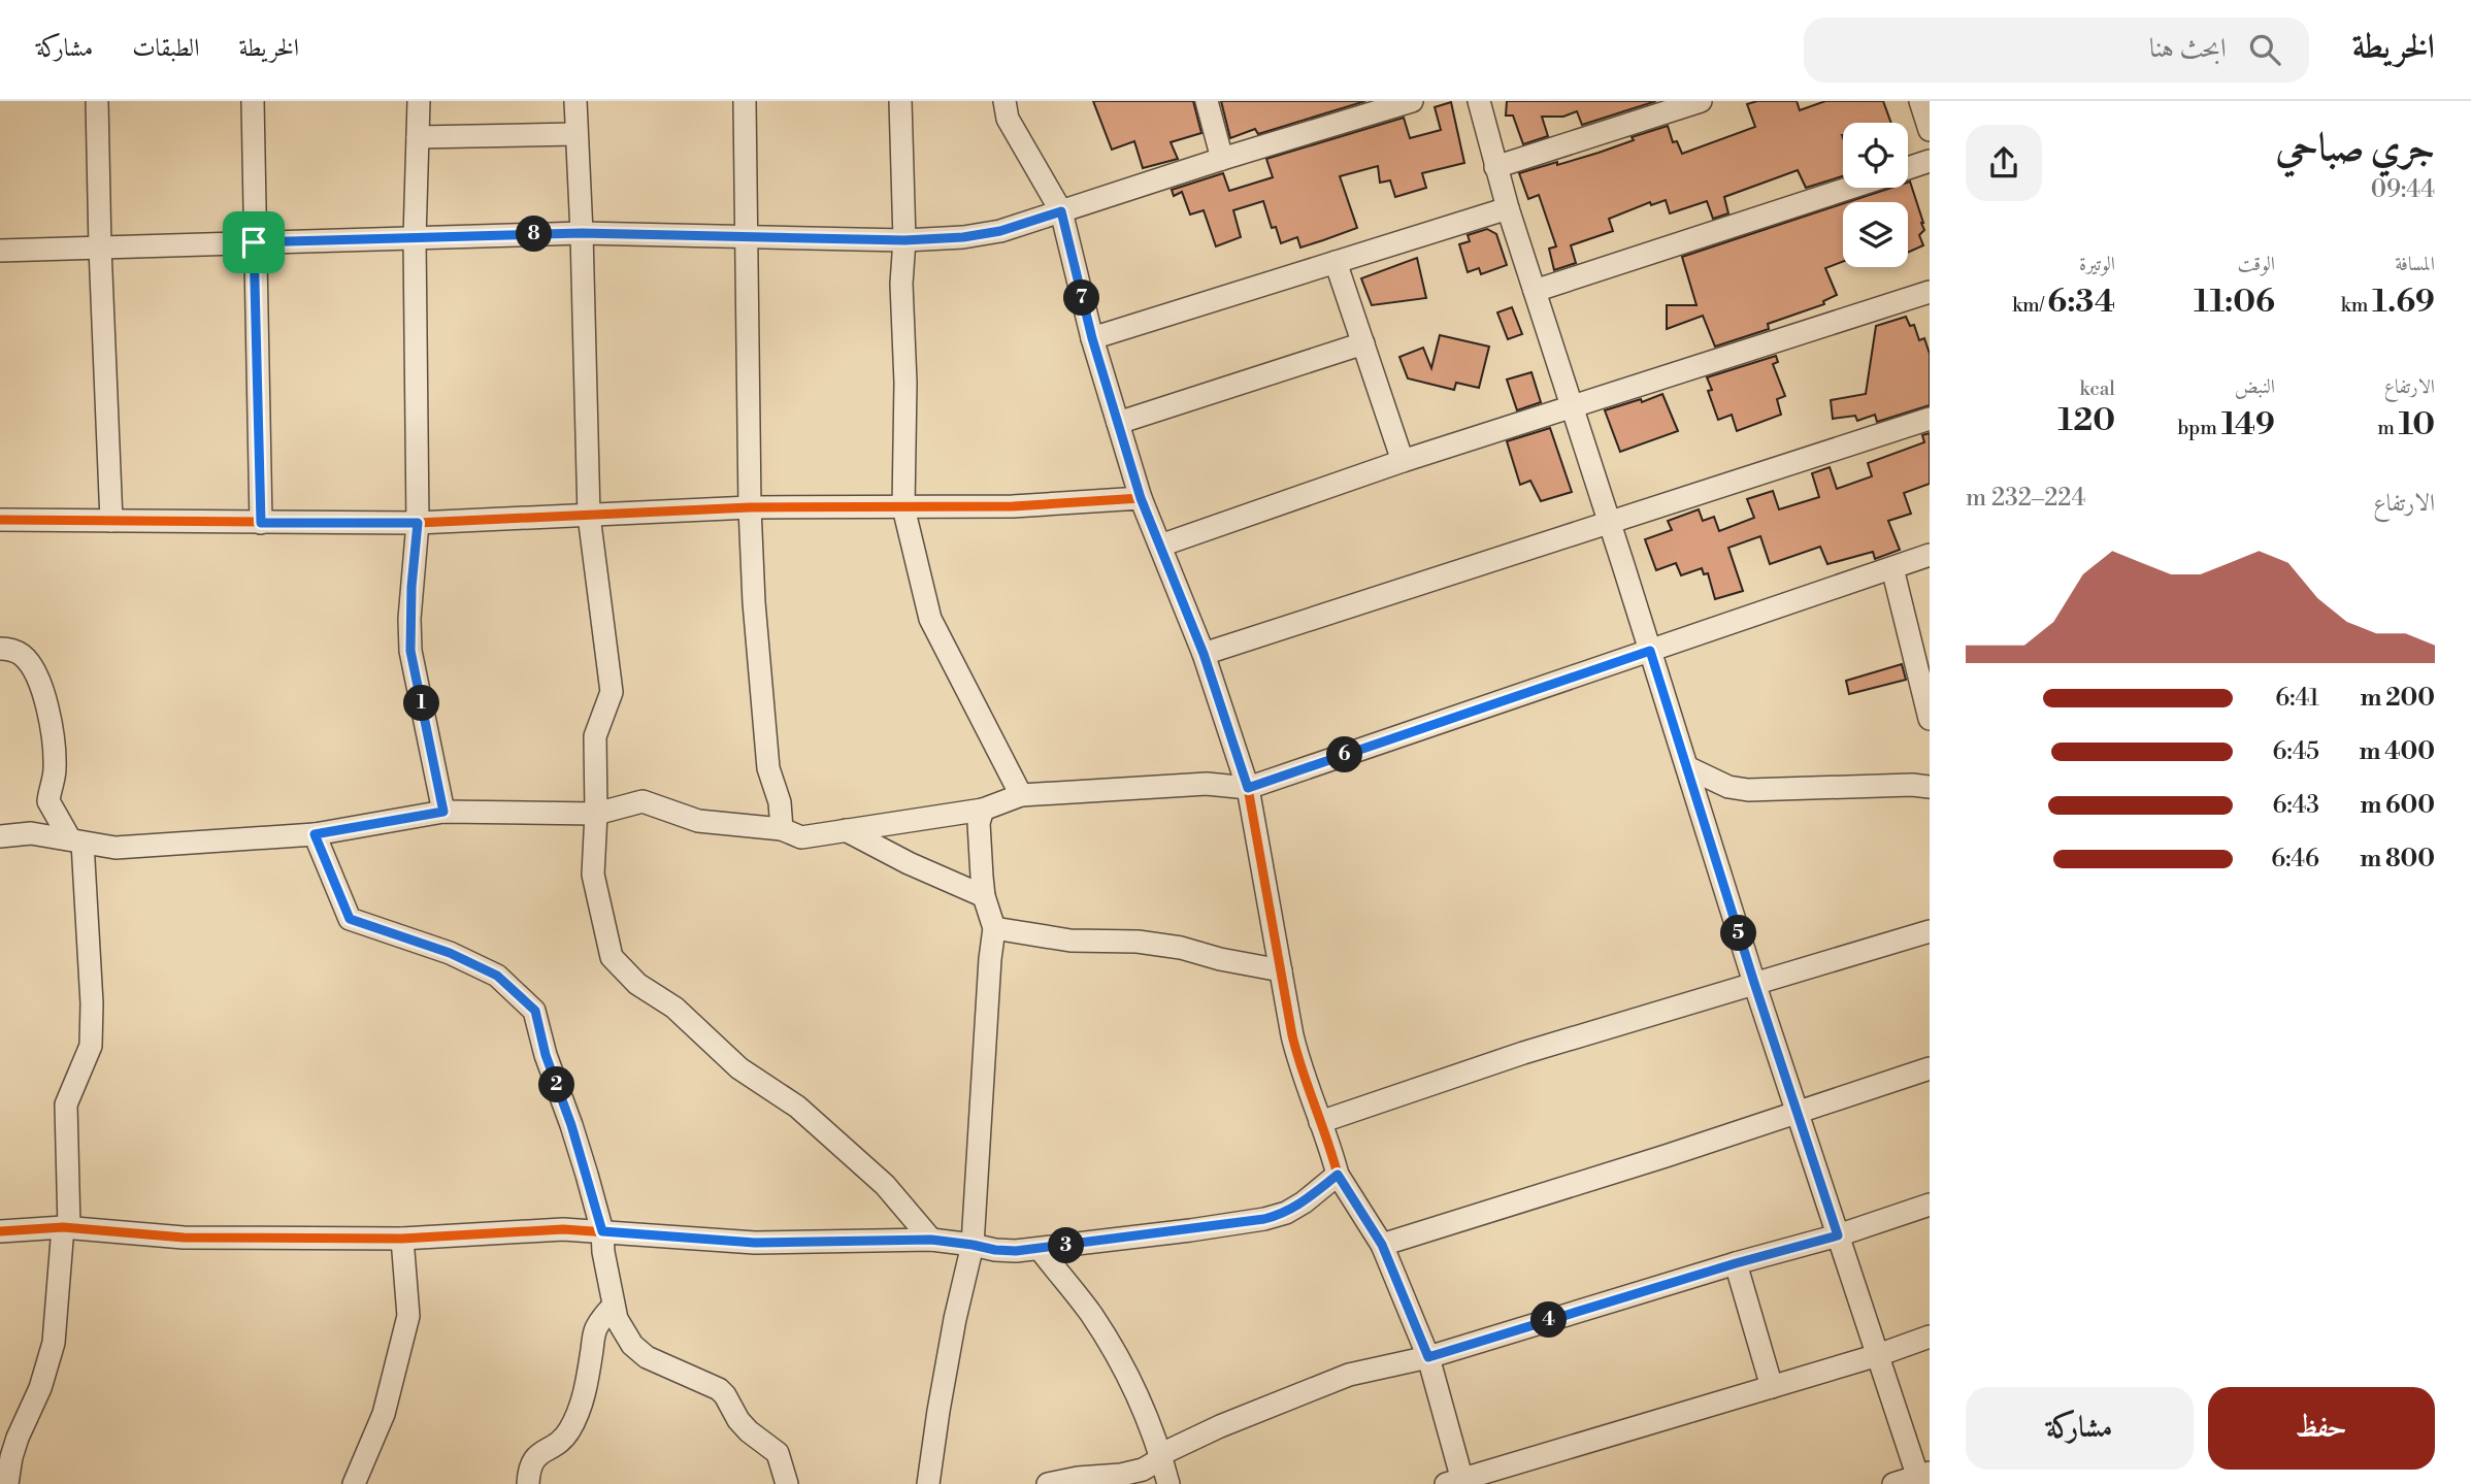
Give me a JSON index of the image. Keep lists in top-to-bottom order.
{
  "page": {
    "header": "الخريطة",
    "search": "ابحث هنا",
    "nav": ["الخريطة", "الطبقات", "مشاركة"],
    "heading": ["جري صباحي", "09:44"],
    "pins": [
      "8",
      "7",
      "1",
      "6",
      "5",
      "2",
      "3",
      "4"
    ],
    "stats": [
      ["المسافة", "1.69 km"],
      ["الوقت", "11:06"],
      ["الوتيرة", "6:34 /km"],
      ["الارتفاع", "10 m"],
      ["النبض", "149 bpm"],
      ["kcal", "120"]
    ],
    "chart": ["الارتفاع", "224–232 m"],
    "list": [
      {
        "name": "200 m",
        "note": "6:41"
      },
      {
        "name": "400 m",
        "note": "6:45"
      },
      {
        "name": "600 m",
        "note": "6:43"
      },
      {
        "name": "800 m",
        "note": "6:46"
      }
    ],
    "buttons": ["حفظ", "مشاركة"]
  }
}
